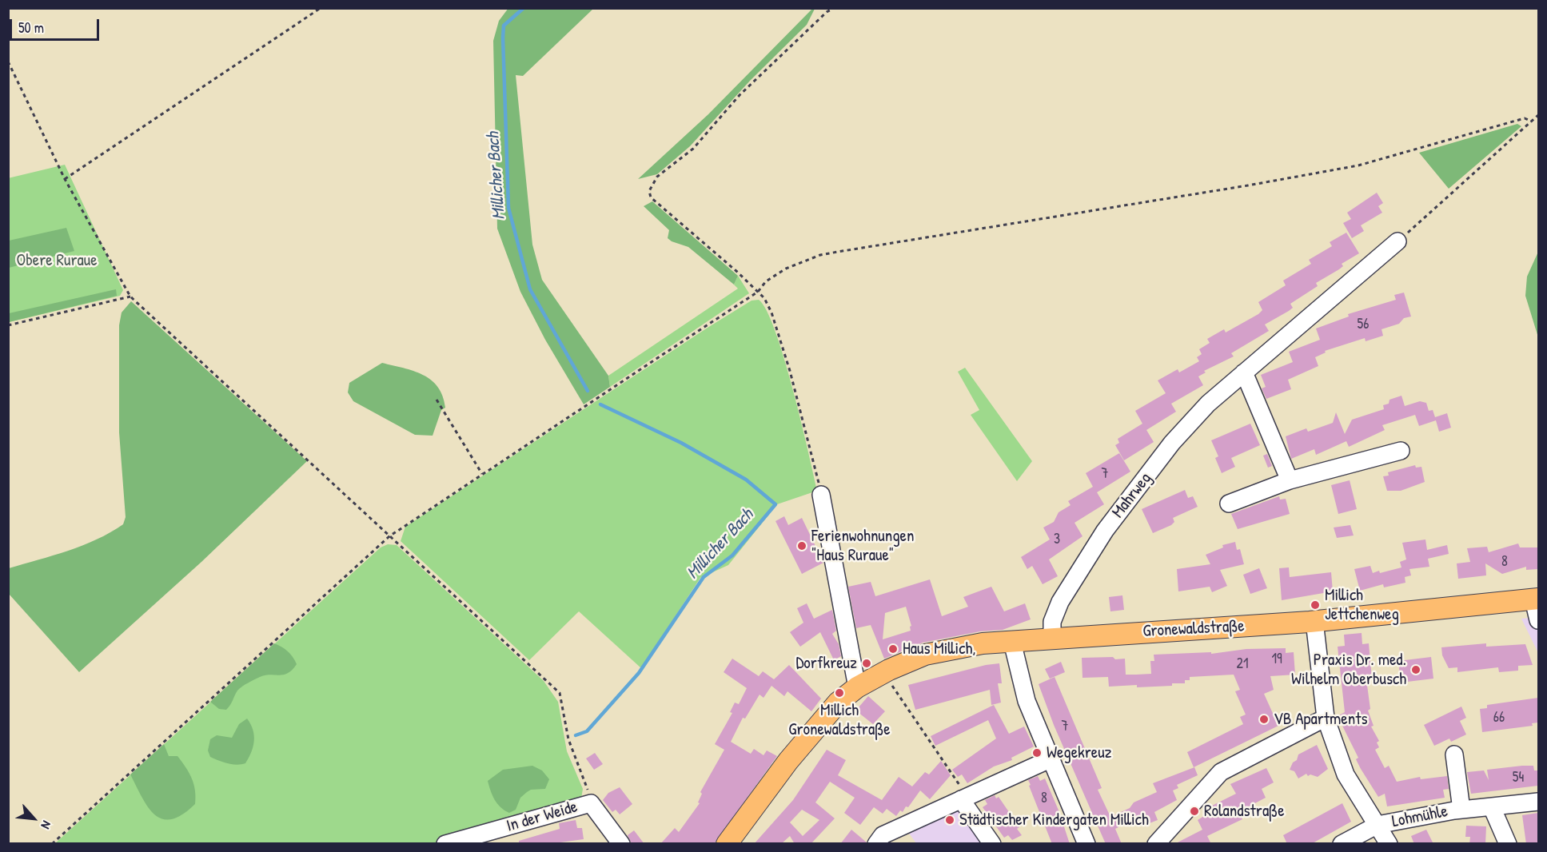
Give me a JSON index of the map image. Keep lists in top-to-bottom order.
{
  "streets": {
    "main road": ["Gronewaldstraße"],
    "street": ["Mahrweg", "In der Weide", "Lohmühle"]
  },
  "crossings": [
    ["Mahrweg", "Gronewaldstraße"]
  ],
  "water": ["Millicher Bach"],
  "parks": ["Obere Ruraue"],
  "places": [
    "Ferienwohnungen \"Haus Ruraue\"",
    "Millich Jettchenweg",
    "Haus Millich,",
    "Dorfkreuz",
    "Praxis Dr. med. Wilhelm Oberbusch",
    "Millich Gronewaldstraße",
    "VB Apartments",
    "Wegekreuz",
    "Rolandstraße",
    "Städtischer Kindergaten Millich"
  ],
  "house_numbers": [
    "56",
    "7",
    "3",
    "8",
    "19",
    "21",
    "66",
    "7",
    "54",
    "8"
  ],
  "scale_bar": "50 m",
  "north": "bottom right"
}
